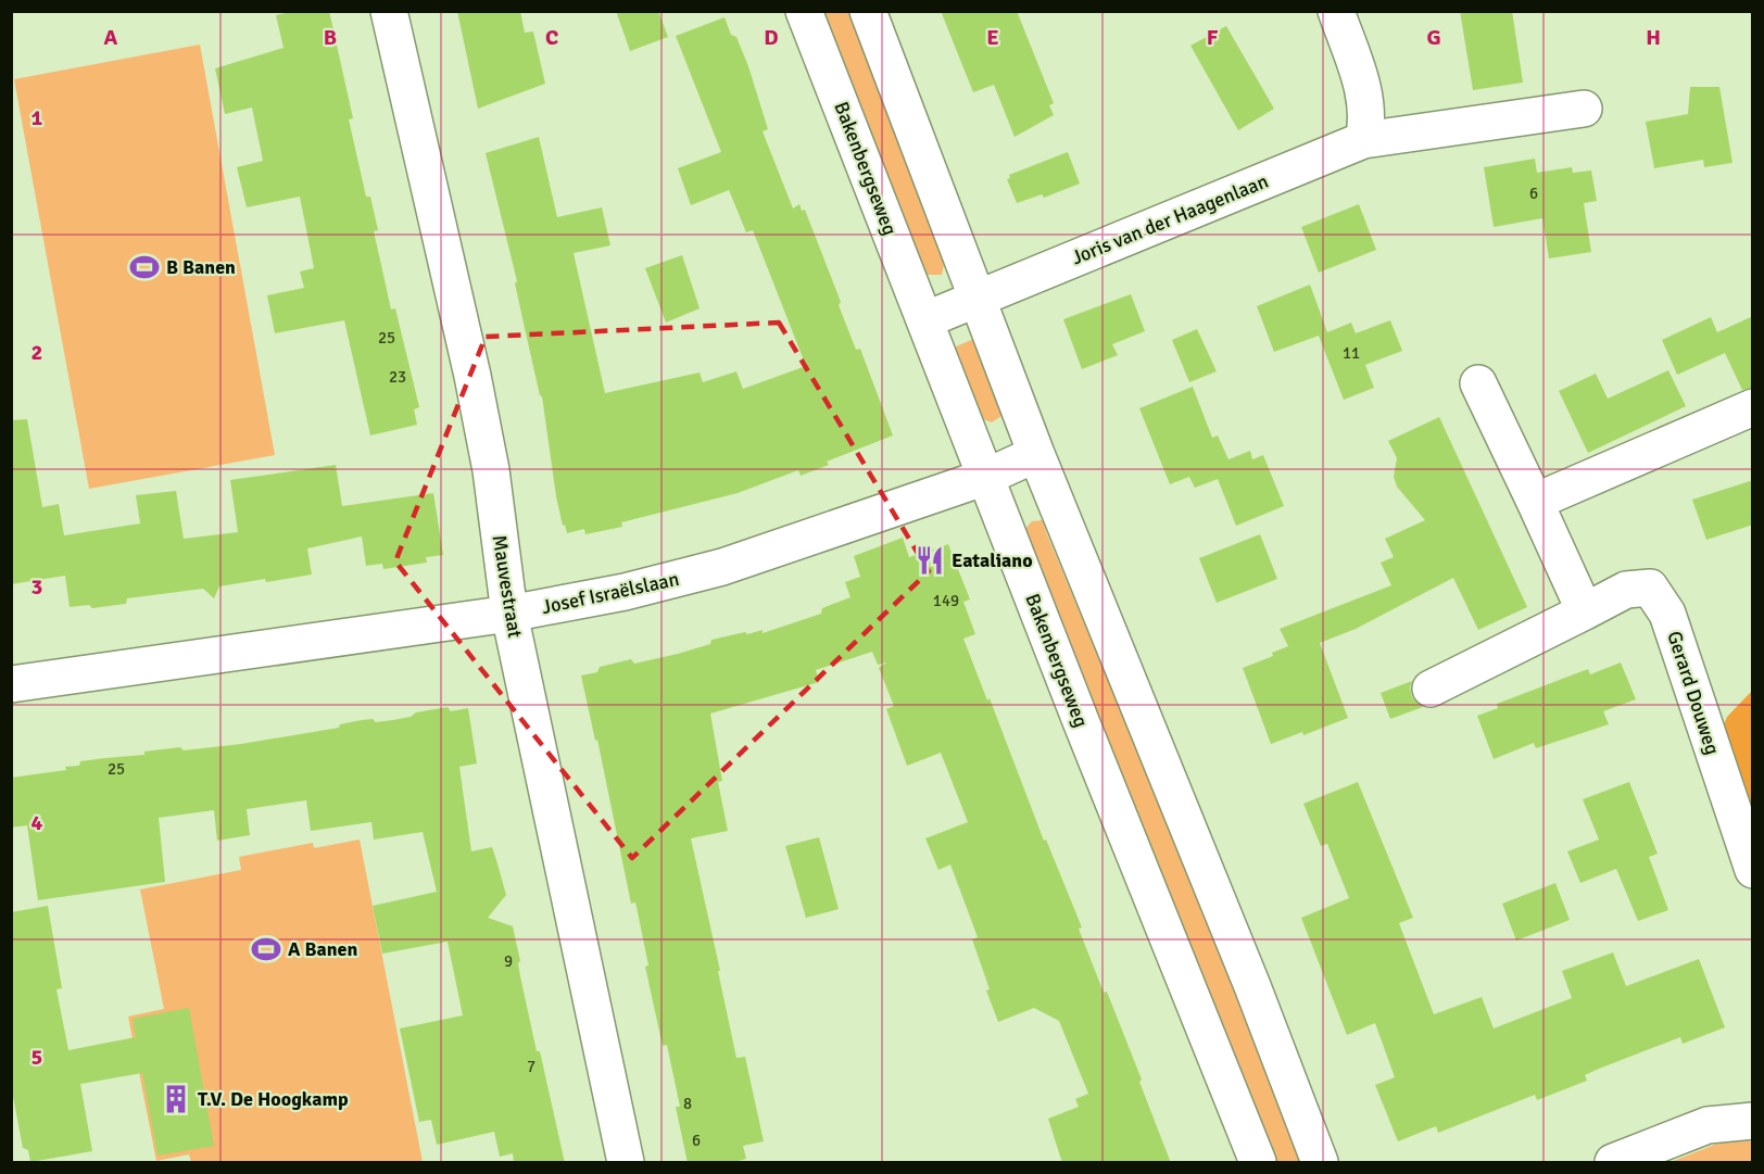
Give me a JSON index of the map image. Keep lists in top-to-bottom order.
{
  "streets": {
    "street": [
      "Bakenbergseweg",
      "Joris van der Haagenlaan",
      "Mauvestraat",
      "Josef Israëlslaan",
      "Gerard Douweg"
    ]
  },
  "crossings": [
    ["Bakenbergseweg", "Joris van der Haagenlaan"],
    ["Bakenbergseweg", "Josef Israëlslaan"],
    ["Mauvestraat", "Josef Israëlslaan"]
  ],
  "places": {
    "sports": ["B Banen", "A Banen"],
    "restaurant": ["Eataliano"],
    "building": ["T.V. De Hoogkamp"]
  },
  "house_numbers": [
    "6",
    "25",
    "11",
    "23",
    "149",
    "25",
    "9",
    "7",
    "8",
    "6"
  ],
  "grid": {
    "columns": [
      "A",
      "B",
      "C",
      "D",
      "E",
      "F",
      "G",
      "H"
    ],
    "rows": [
      "1",
      "2",
      "3",
      "4",
      "5"
    ]
  }
}
